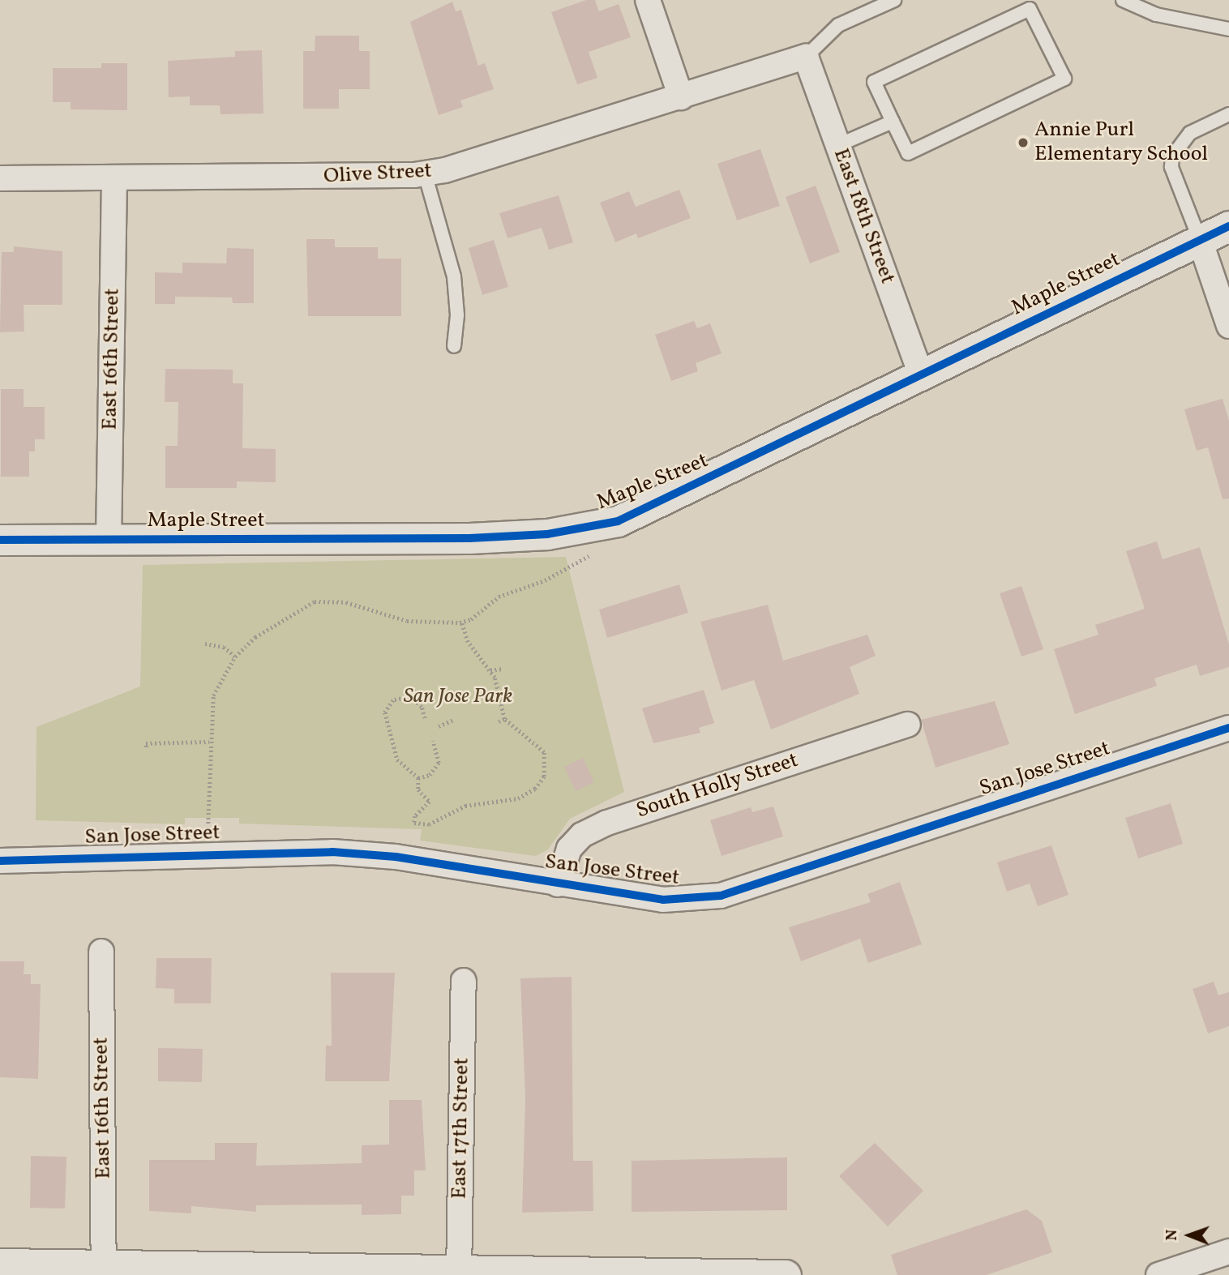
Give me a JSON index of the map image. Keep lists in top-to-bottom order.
{
  "streets": {
    "street": [
      "Olive Street",
      "East 18th Street",
      "Maple Street",
      "East 16th Street",
      "San Jose Street",
      "South Holly Street",
      "East 17th Street"
    ]
  },
  "crossings": [
    ["Olive Street", "East 18th Street"],
    ["Olive Street", "East 16th Street"],
    ["East 18th Street", "Maple Street"],
    ["Maple Street", "East 16th Street"],
    ["San Jose Street", "South Holly Street"]
  ],
  "parks": ["San Jose Park"],
  "places": ["Annie Purl Elementary School"],
  "north": "left"
}
